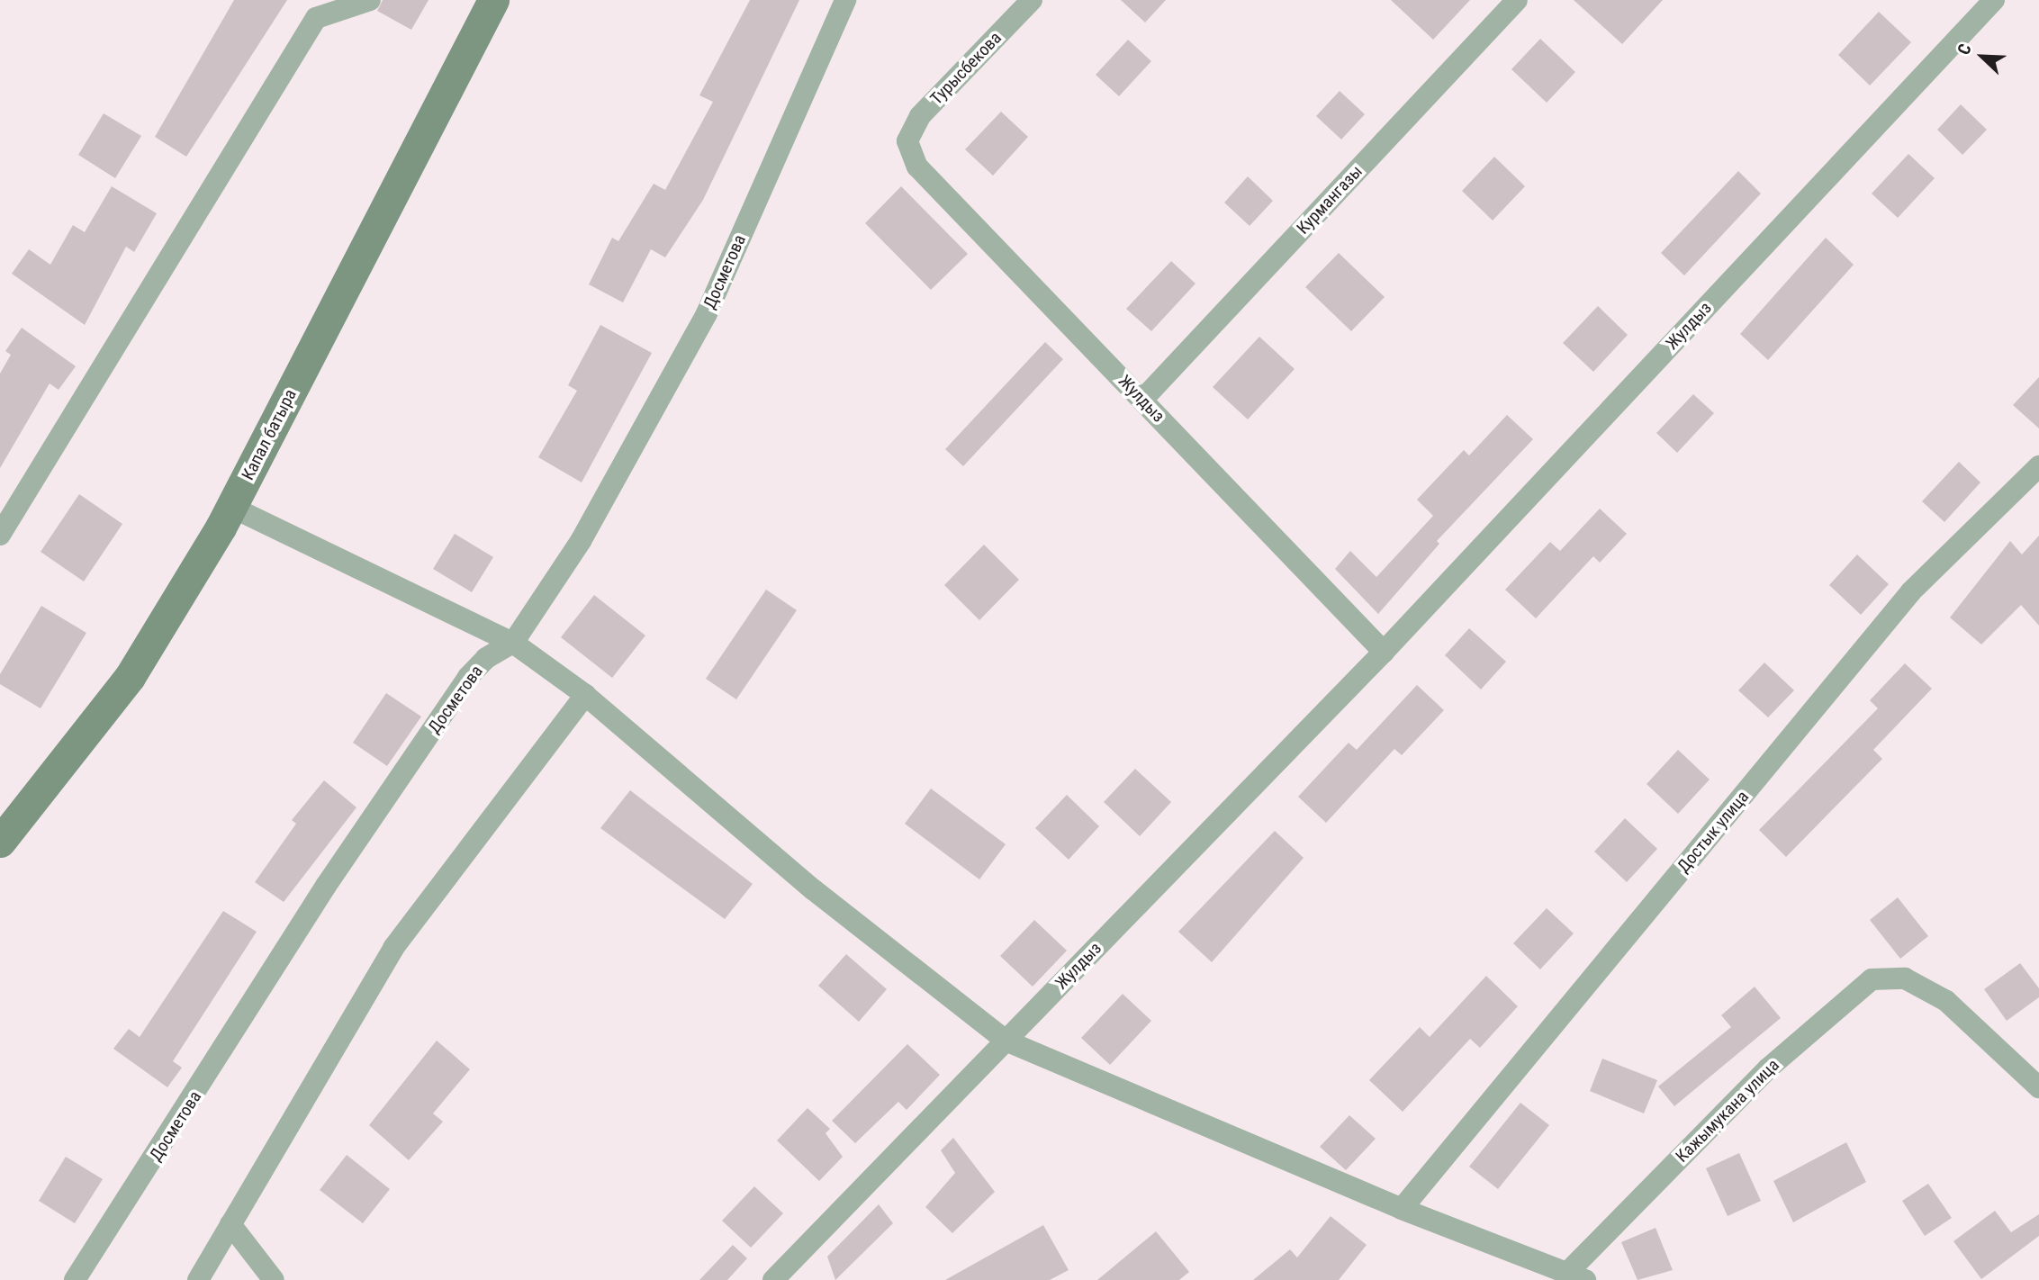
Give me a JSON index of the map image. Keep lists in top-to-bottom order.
{
  "streets": {
    "main road": ["Капал батыра"],
    "street": [
      "Турысбекова",
      "Курмангазы",
      "Досметова",
      "Жулдыз",
      "Достык улица",
      "Кажымукана улица"
    ]
  },
  "crossings": [
    ["Турысбекова", "Жулдыз"],
    ["Курмангазы", "Жулдыз"]
  ],
  "north": "top left"
}
